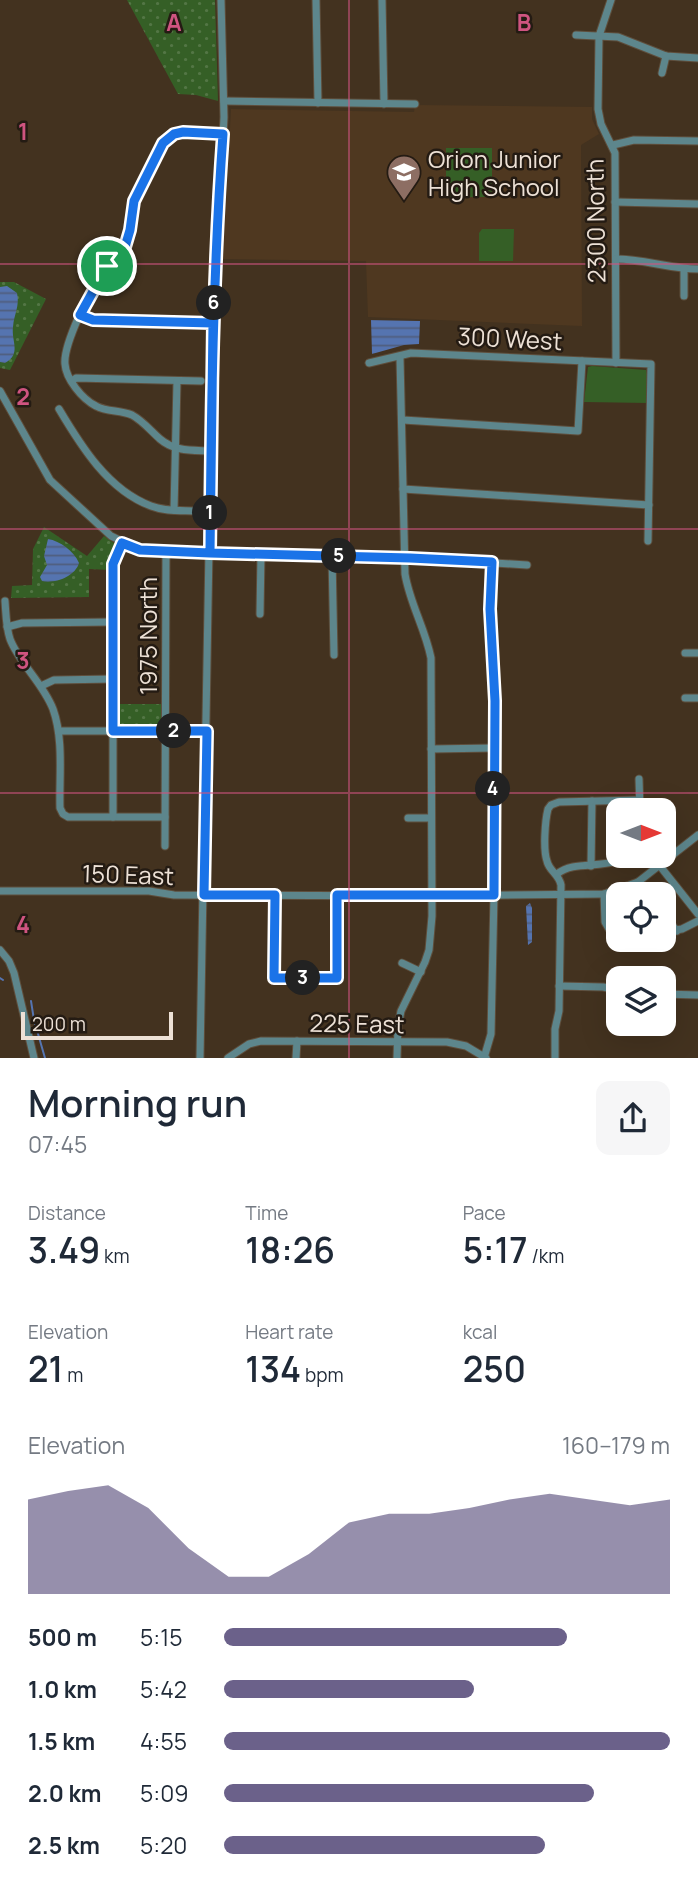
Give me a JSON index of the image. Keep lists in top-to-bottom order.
{
  "streets": {
    "street": [
      "2300 North",
      "300 West",
      "1975 North",
      "150 East",
      "225 East"
    ]
  },
  "crossings": [
    ["2300 North", "300 West"]
  ],
  "places": {
    "school or university": ["Orion Junior High School"]
  },
  "scale_bar": "200 m",
  "north": "right",
  "page": {
    "pins": [
      "6",
      "1",
      "5",
      "2",
      "4",
      "3"
    ],
    "scale": "200 m",
    "heading": ["Morning run", "07:45"],
    "stats": [
      ["Distance", "3.49 km"],
      ["Time", "18:26"],
      ["Pace", "5:17 /km"],
      ["Elevation", "21 m"],
      ["Heart rate", "134 bpm"],
      ["kcal", "250"]
    ],
    "chart": ["Elevation", "160–179 m"],
    "list": [
      {
        "name": "500 m",
        "note": "5:15"
      },
      {
        "name": "1.0 km",
        "note": "5:42"
      },
      {
        "name": "1.5 km",
        "note": "4:55"
      },
      {
        "name": "2.0 km",
        "note": "5:09"
      },
      {
        "name": "2.5 km",
        "note": "5:20"
      }
    ]
  },
  "grid": {
    "columns": ["A", "B"],
    "rows": [
      "1",
      "2",
      "3",
      "4"
    ]
  }
}
